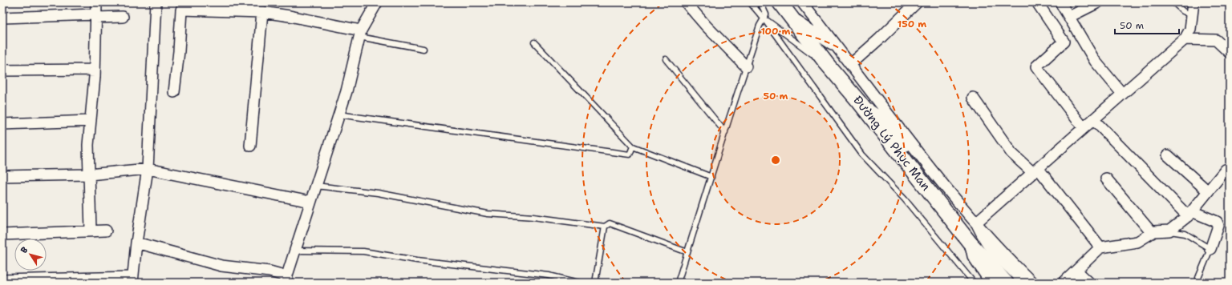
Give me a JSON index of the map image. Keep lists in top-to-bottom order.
{
  "streets": {
    "main road": ["Đường Lý Phục Man"]
  },
  "scale_bar": "50 m",
  "north": "top left",
  "rings": ["150 m", "100 m", "50 m"]
}
